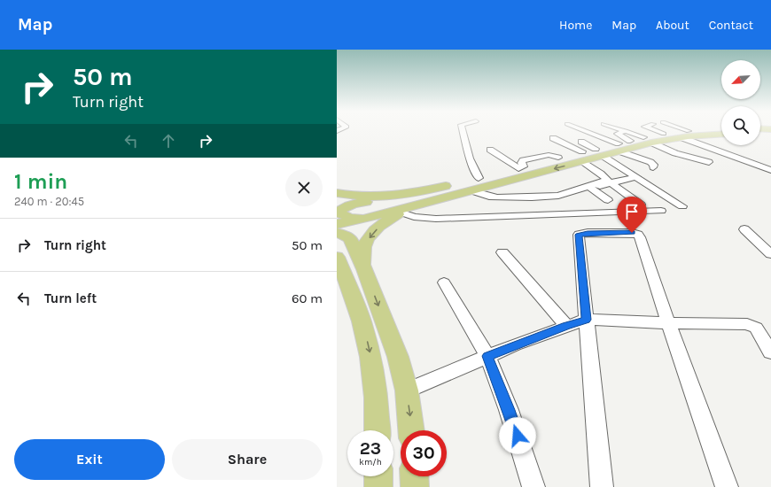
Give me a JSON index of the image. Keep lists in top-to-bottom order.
{
  "north": "bottom left",
  "page": {
    "header": "Map",
    "nav": [
      "Home",
      "Map",
      "About",
      "Contact"
    ],
    "turn": ["50 m", "Turn right"],
    "heading": ["1 min", "240 m · 20:45"],
    "list": [
      {
        "name": "Turn right",
        "value": "50 m"
      },
      {
        "name": "Turn left",
        "value": "60 m"
      }
    ],
    "speed": "23 km/h",
    "limit": "30",
    "buttons": ["Exit", "Share"]
  }
}
